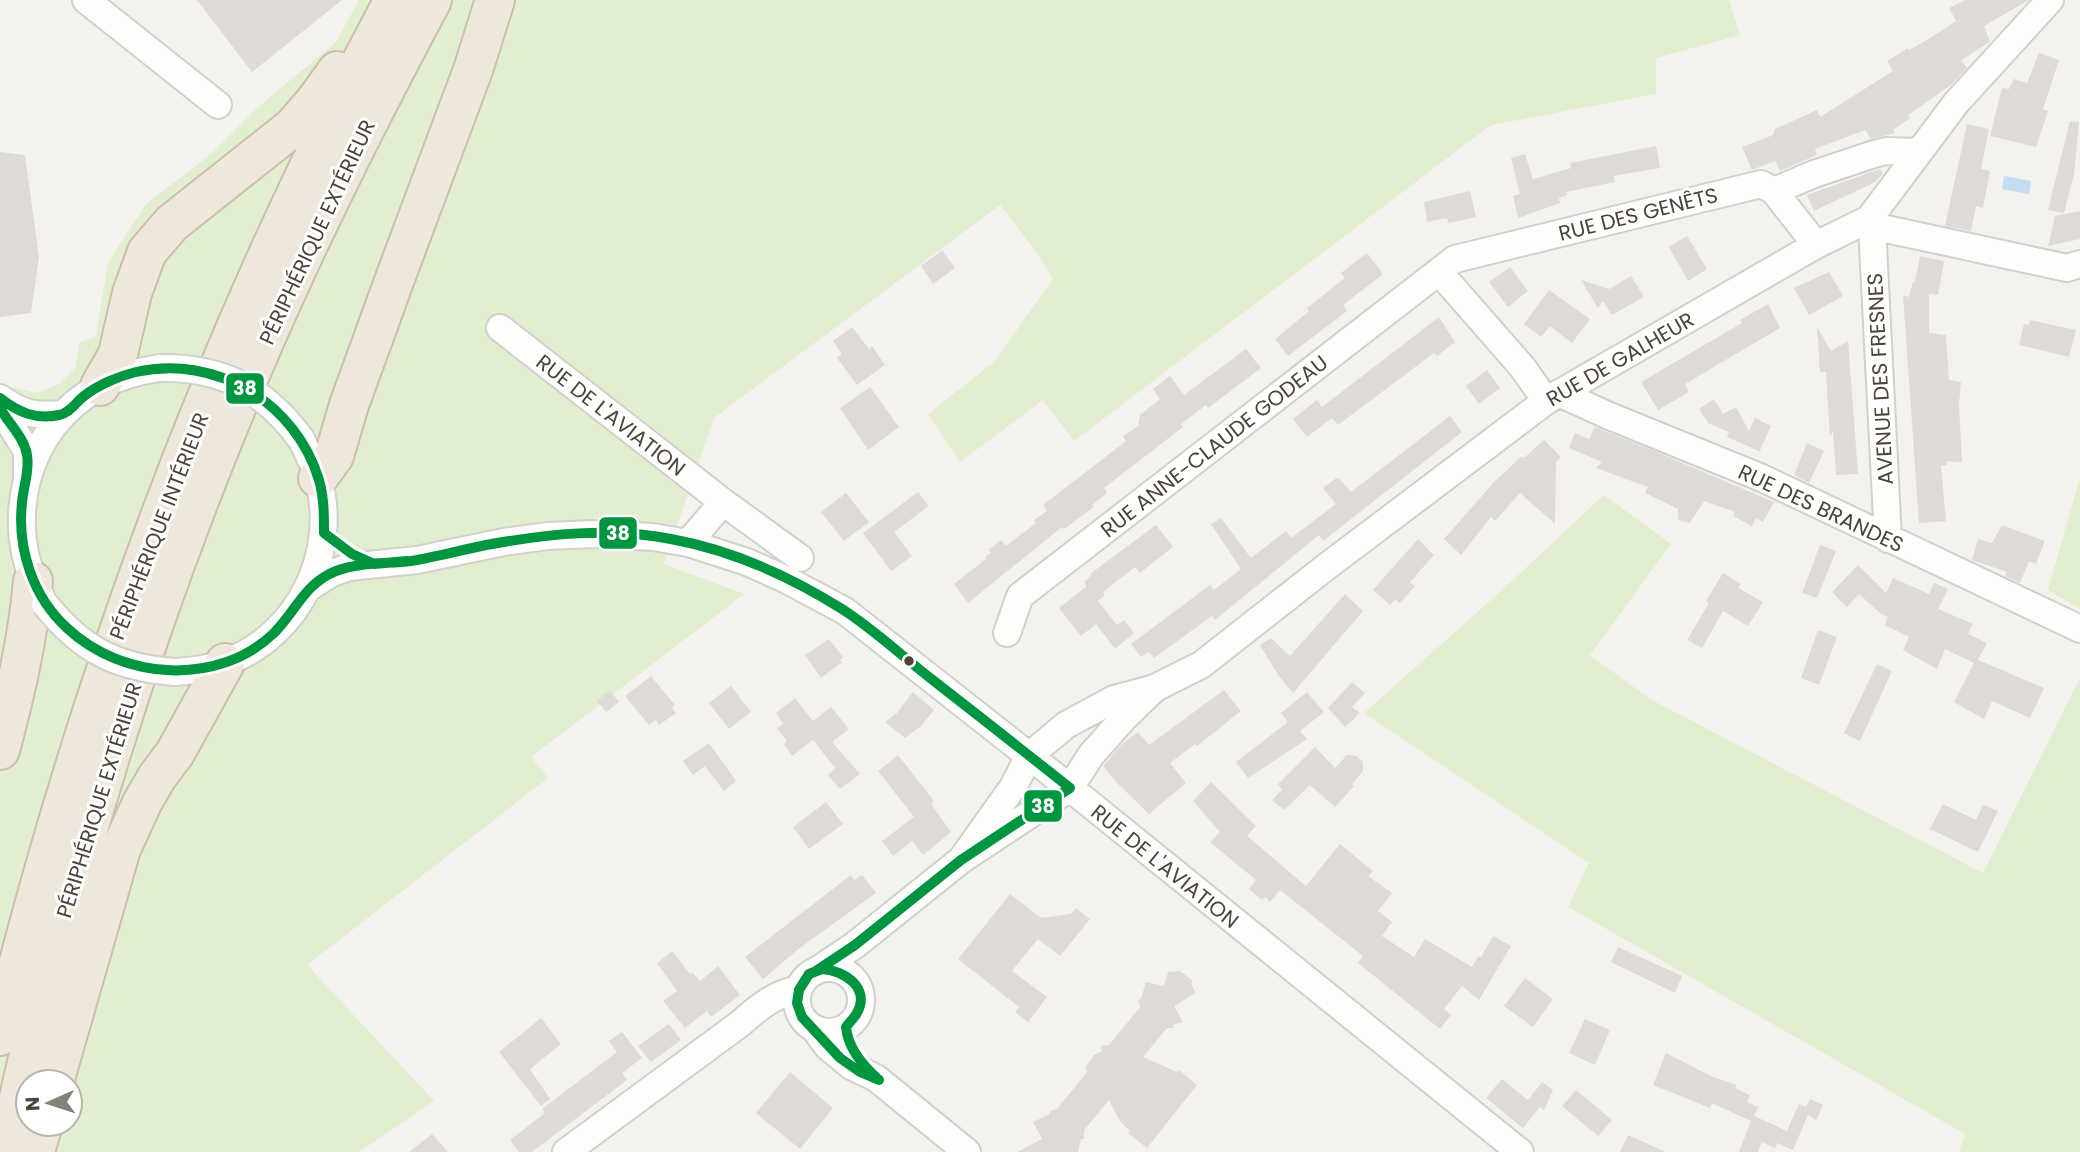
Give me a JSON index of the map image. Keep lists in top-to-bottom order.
{
  "streets": {
    "highway": ["PÉRIPHÉRIQUE EXTÉRIEUR", "PÉRIPHÉRIQUE INTÉRIEUR"],
    "street": [
      "RUE DES GENÊTS",
      "RUE DE GALHEUR",
      "AVENUE DES FRESNES",
      "RUE DE L'AVIATION",
      "RUE ANNE-CLAUDE GODEAU",
      "RUE DES BRANDES"
    ]
  },
  "crossings": [
    ["RUE DES GENÊTS", "RUE ANNE-CLAUDE GODEAU"],
    ["RUE DE GALHEUR", "AVENUE DES FRESNES"],
    ["RUE DE GALHEUR", "RUE DE L'AVIATION"],
    ["RUE DE GALHEUR", "RUE DES BRANDES"],
    ["AVENUE DES FRESNES", "RUE DES BRANDES"]
  ],
  "lines": ["transit line 38"],
  "north": "left"
}
